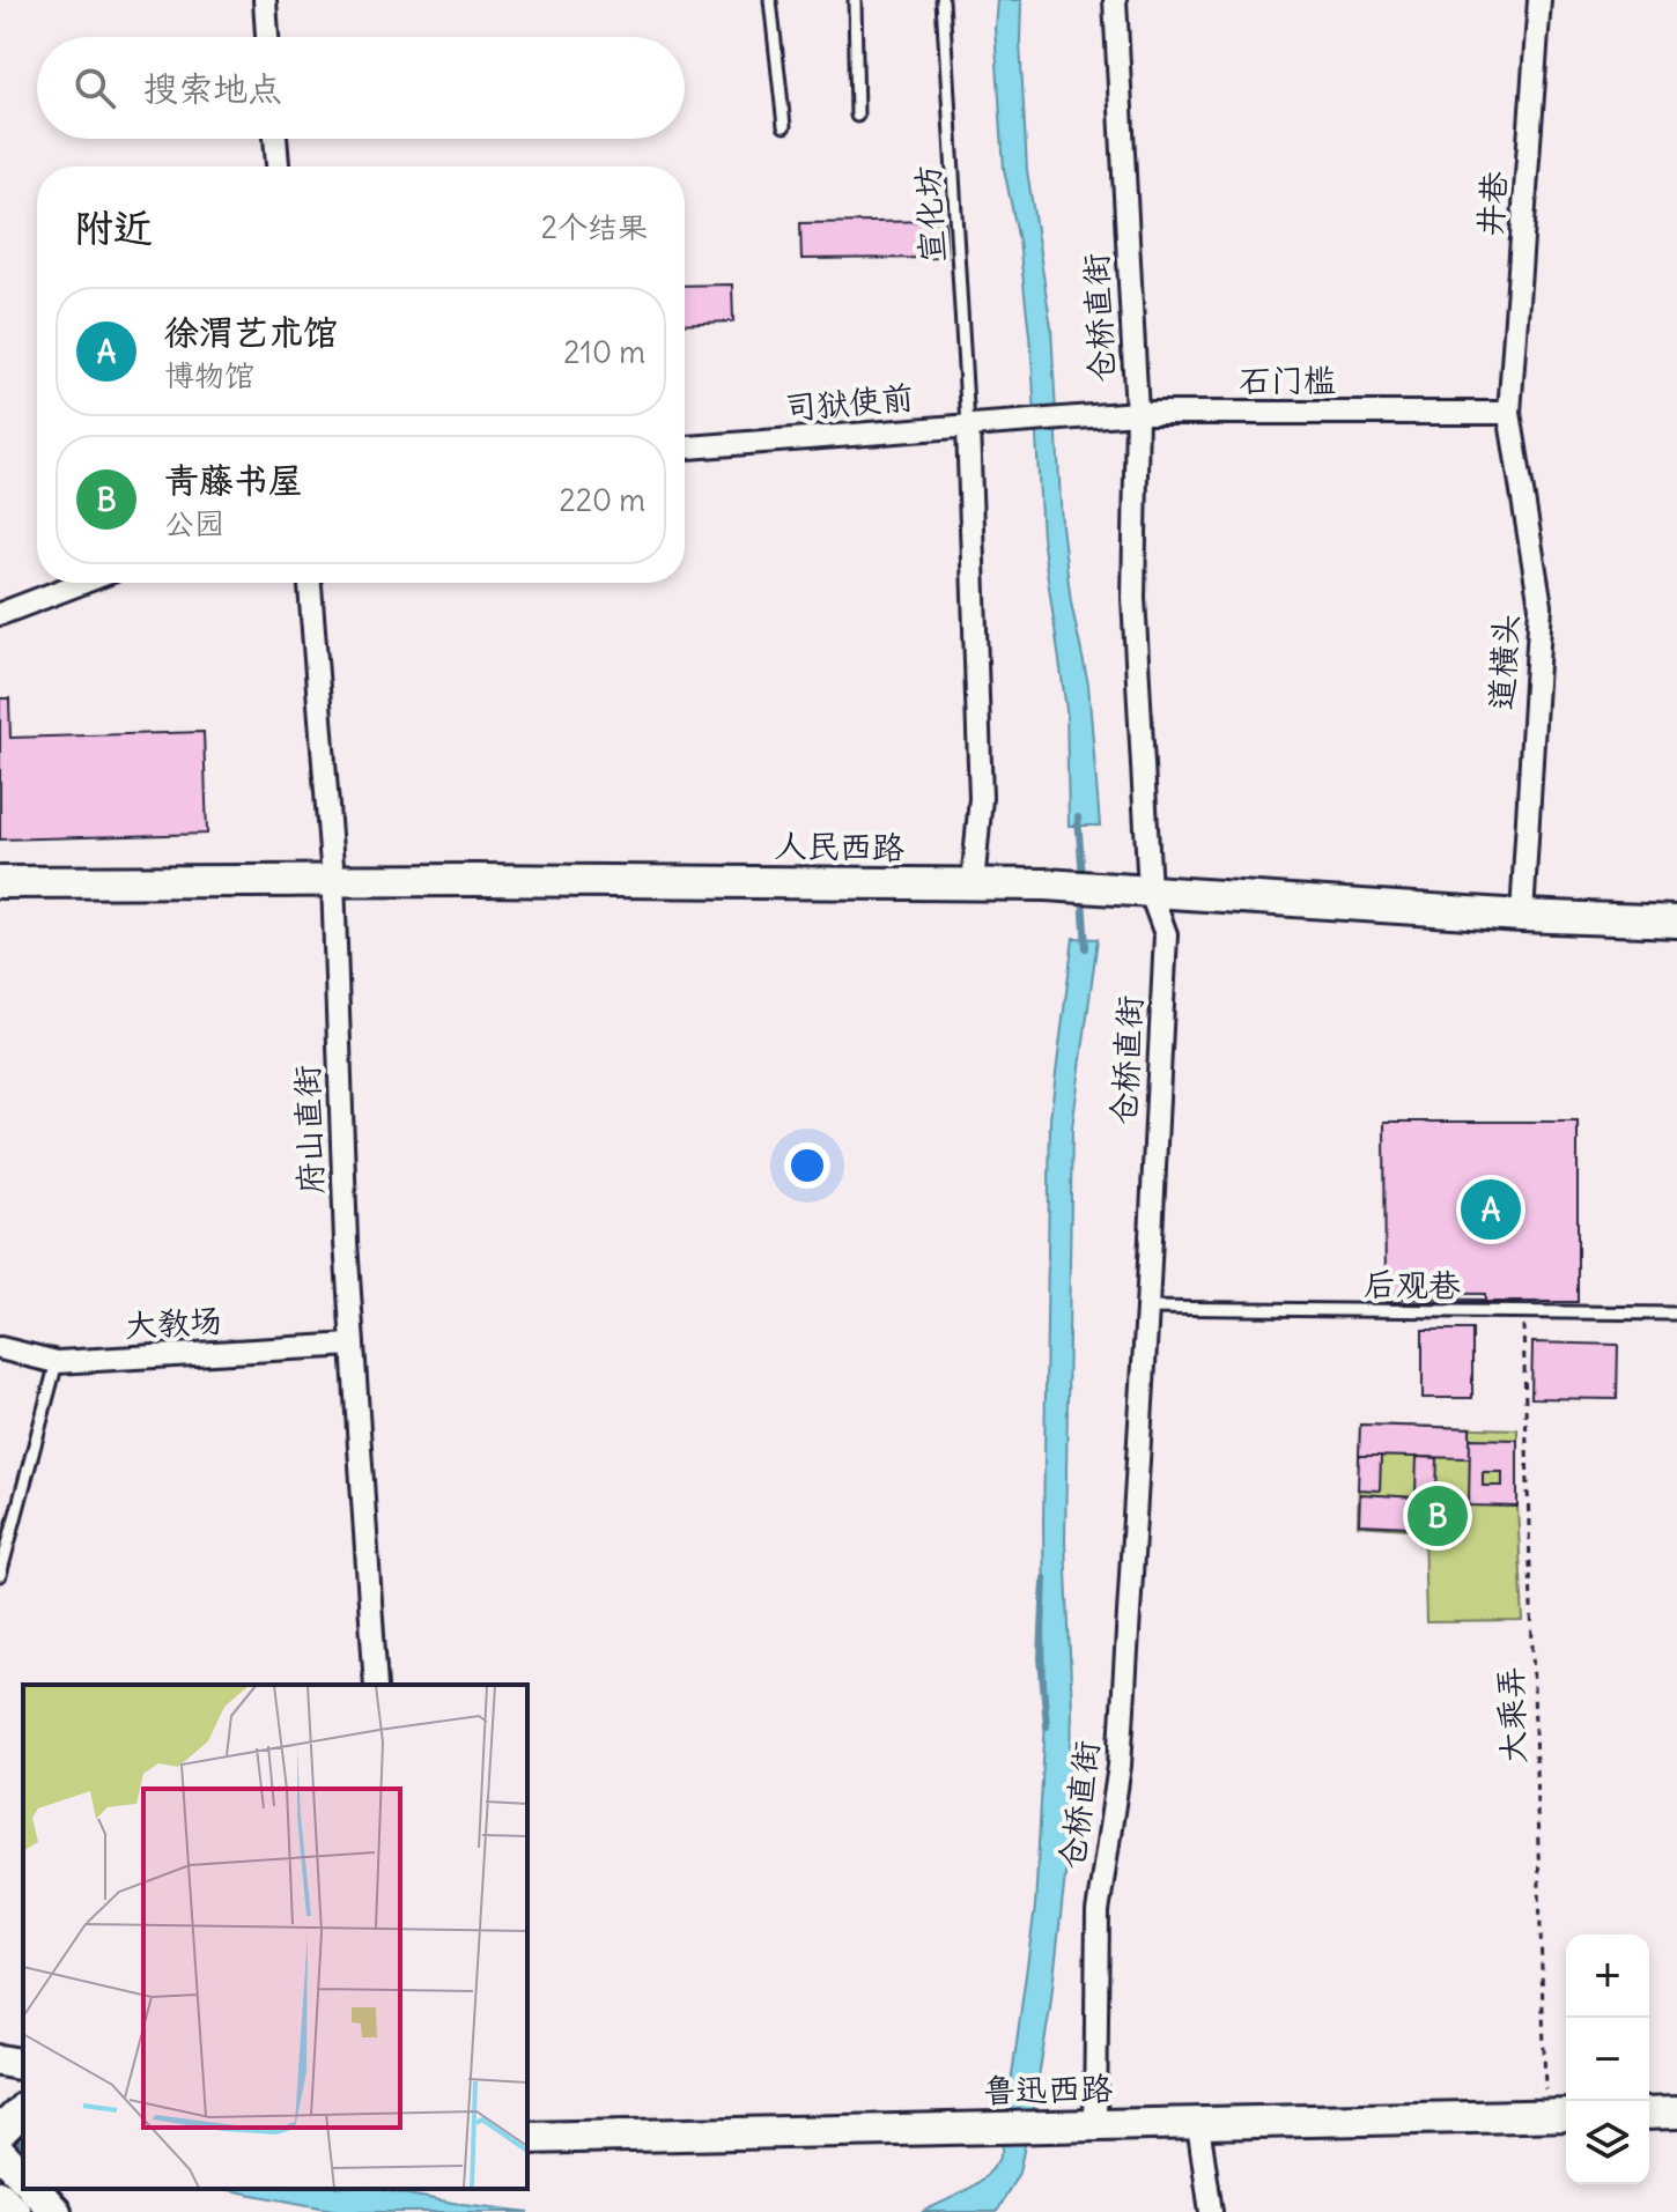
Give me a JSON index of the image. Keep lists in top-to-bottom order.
{
  "streets": {
    "main road": ["人民西路", "鲁迅西路"],
    "street": [
      "井巷",
      "仓桥直街",
      "石门槛",
      "司狱使前",
      "道横头",
      "府山直街",
      "大教场"
    ],
    "lane": ["宣化坊", "后观巷"],
    "path": ["大乘弄"]
  },
  "crossings": [
    ["井巷", "石门槛"],
    ["井巷", "道横头"],
    ["宣化坊", "司狱使前"],
    ["仓桥直街", "石门槛"],
    ["仓桥直街", "人民西路"],
    ["仓桥直街", "后观巷"],
    ["仓桥直街", "鲁迅西路"],
    ["石门槛", "司狱使前"],
    ["石门槛", "道横头"],
    ["道横头", "人民西路"],
    ["人民西路", "府山直街"],
    ["府山直街", "大教场"],
    ["后观巷", "大乘弄"],
    ["大乘弄", "鲁迅西路"]
  ],
  "page": {
    "search": "搜索地点",
    "heading": ["附近", "2个结果"],
    "list": [
      {
        "mark": "A",
        "name": "徐渭艺术馆",
        "note": "博物馆",
        "value": "210 m"
      },
      {
        "mark": "B",
        "name": "青藤书屋",
        "note": "公园",
        "value": "220 m"
      }
    ],
    "pins": ["A", "B"],
    "map_buttons": ["+", "−"]
  }
}
